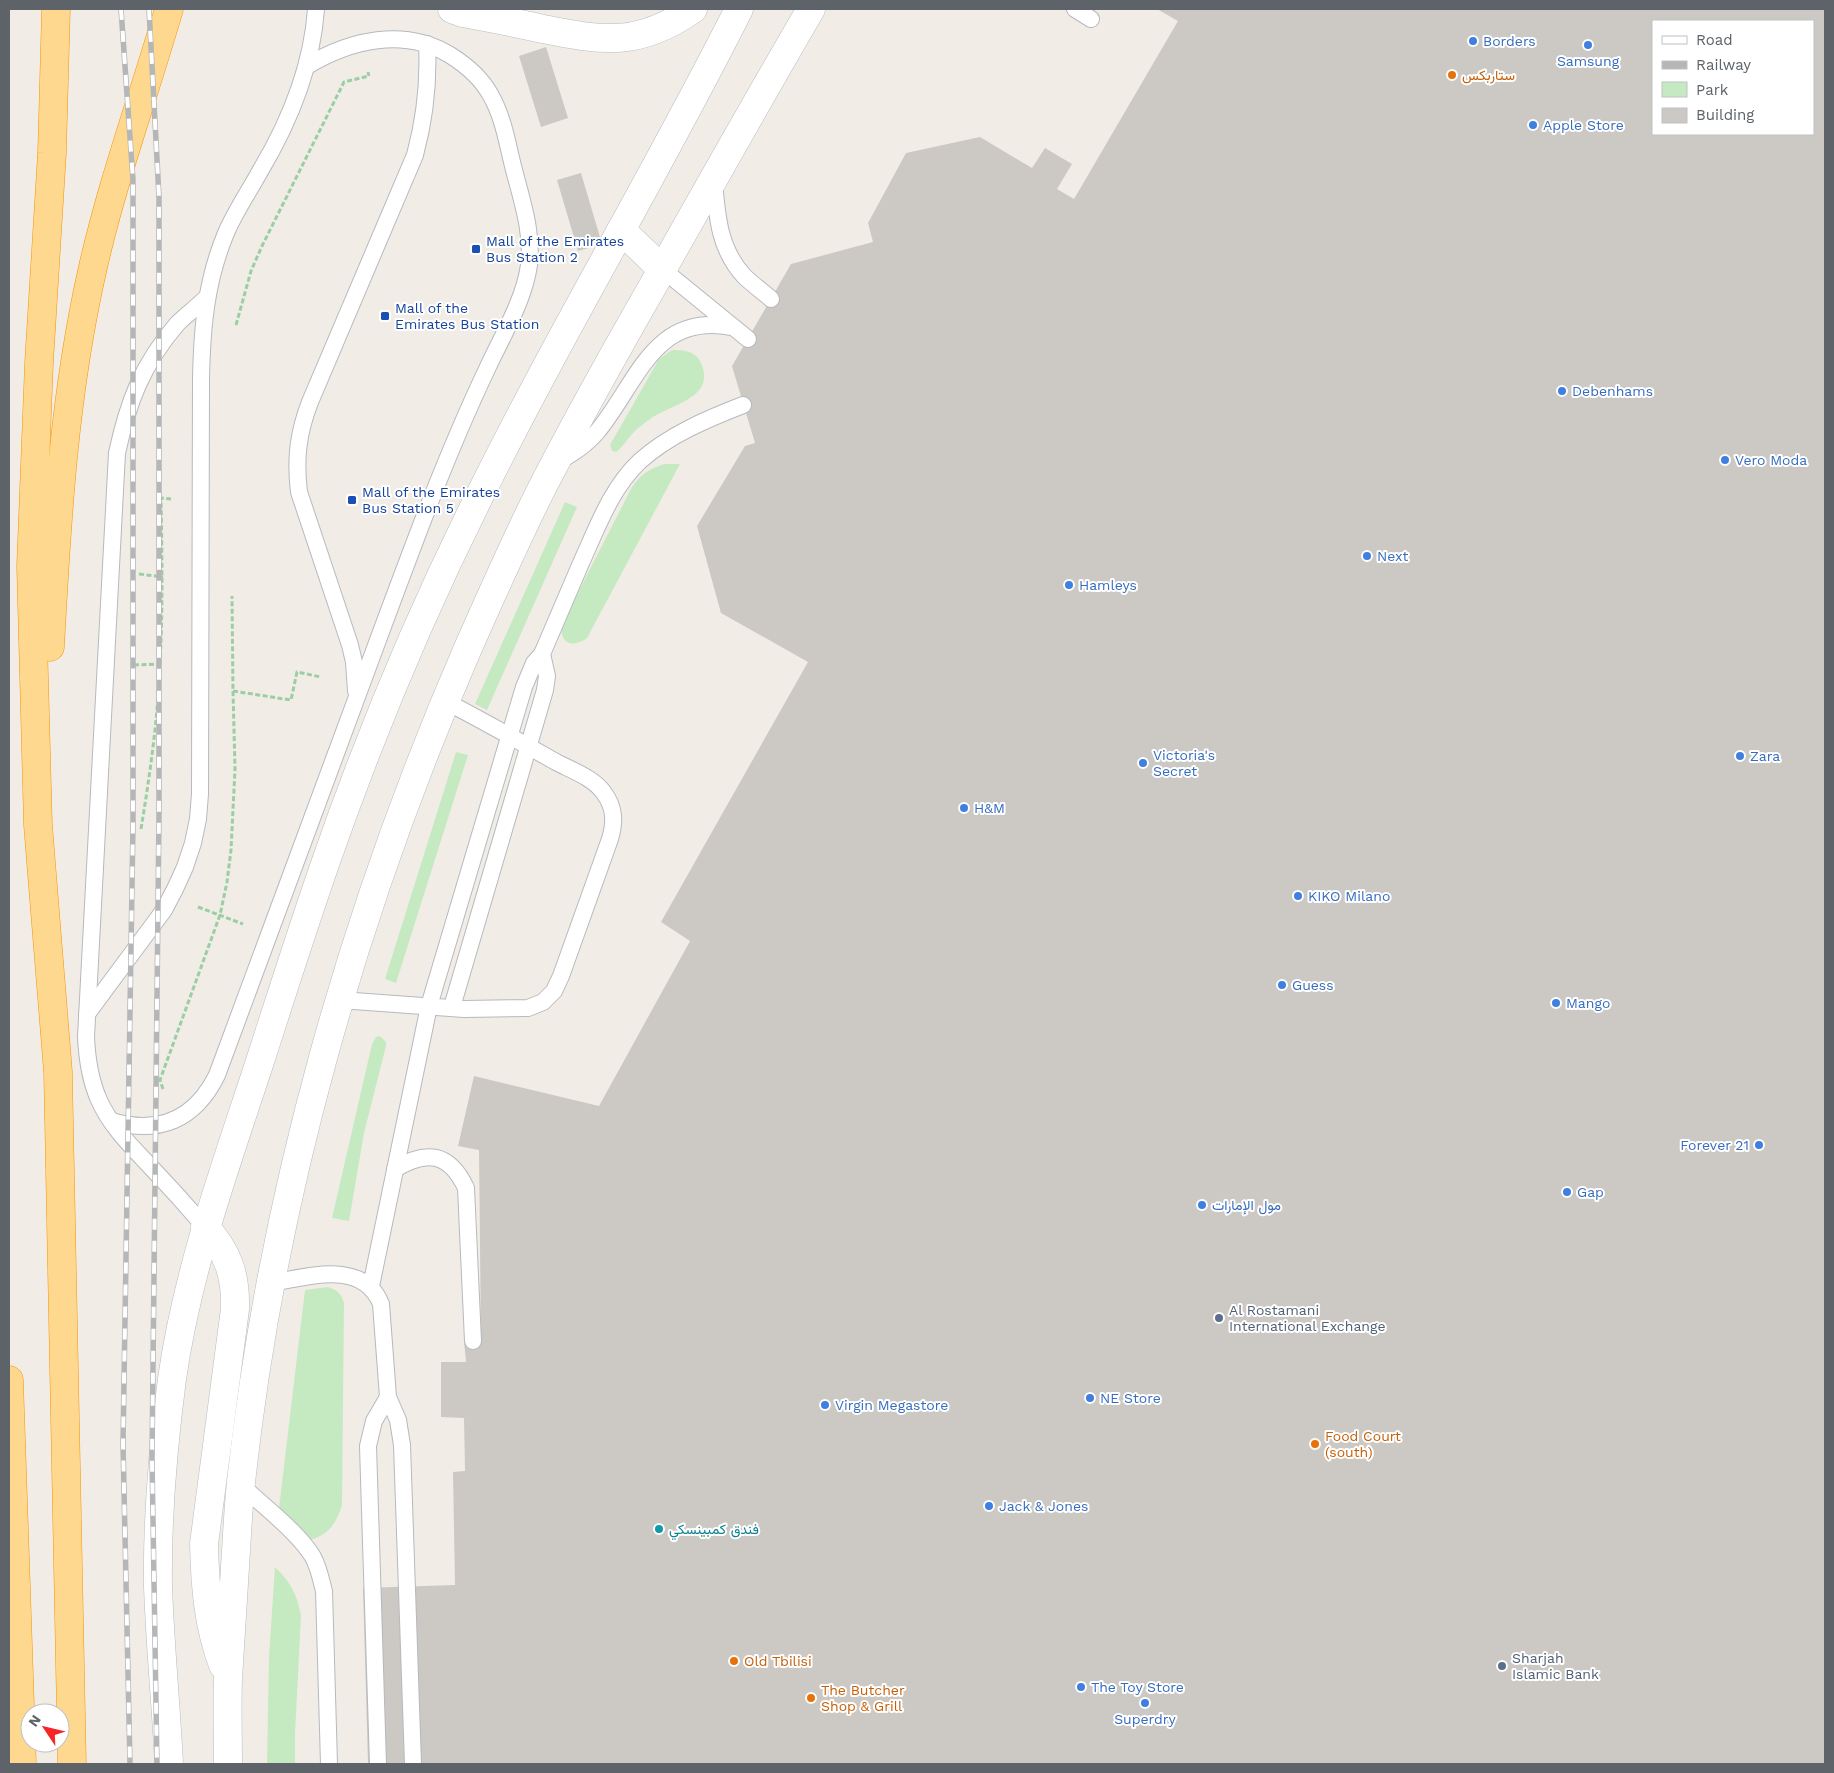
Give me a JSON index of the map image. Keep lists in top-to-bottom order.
{
  "places": {
    "other": [
      "Borders",
      "Samsung",
      "ستاربكس",
      "Apple Store",
      "Debenhams",
      "Vero Moda",
      "Next",
      "Hamleys",
      "Zara",
      "Victoria's Secret",
      "H&M",
      "KIKO Milano",
      "Guess",
      "Mango",
      "Forever 21",
      "Gap",
      "مول الإمارات",
      "Al Rostamani International Exchange",
      "NE Store",
      "Virgin Megastore",
      "Food Court (south)",
      "Jack & Jones",
      "فندق كمبينسكي",
      "Old Tbilisi",
      "Sharjah Islamic Bank",
      "The Toy Store",
      "The Butcher Shop & Grill",
      "Superdry"
    ],
    "transit": ["Mall of the Emirates Bus Station 2", "Mall of the Emirates Bus Station", "Mall of the Emirates Bus Station 5"]
  },
  "legend": [
    "Road",
    "Railway",
    "Park",
    "Building"
  ],
  "north": "top left"
}
